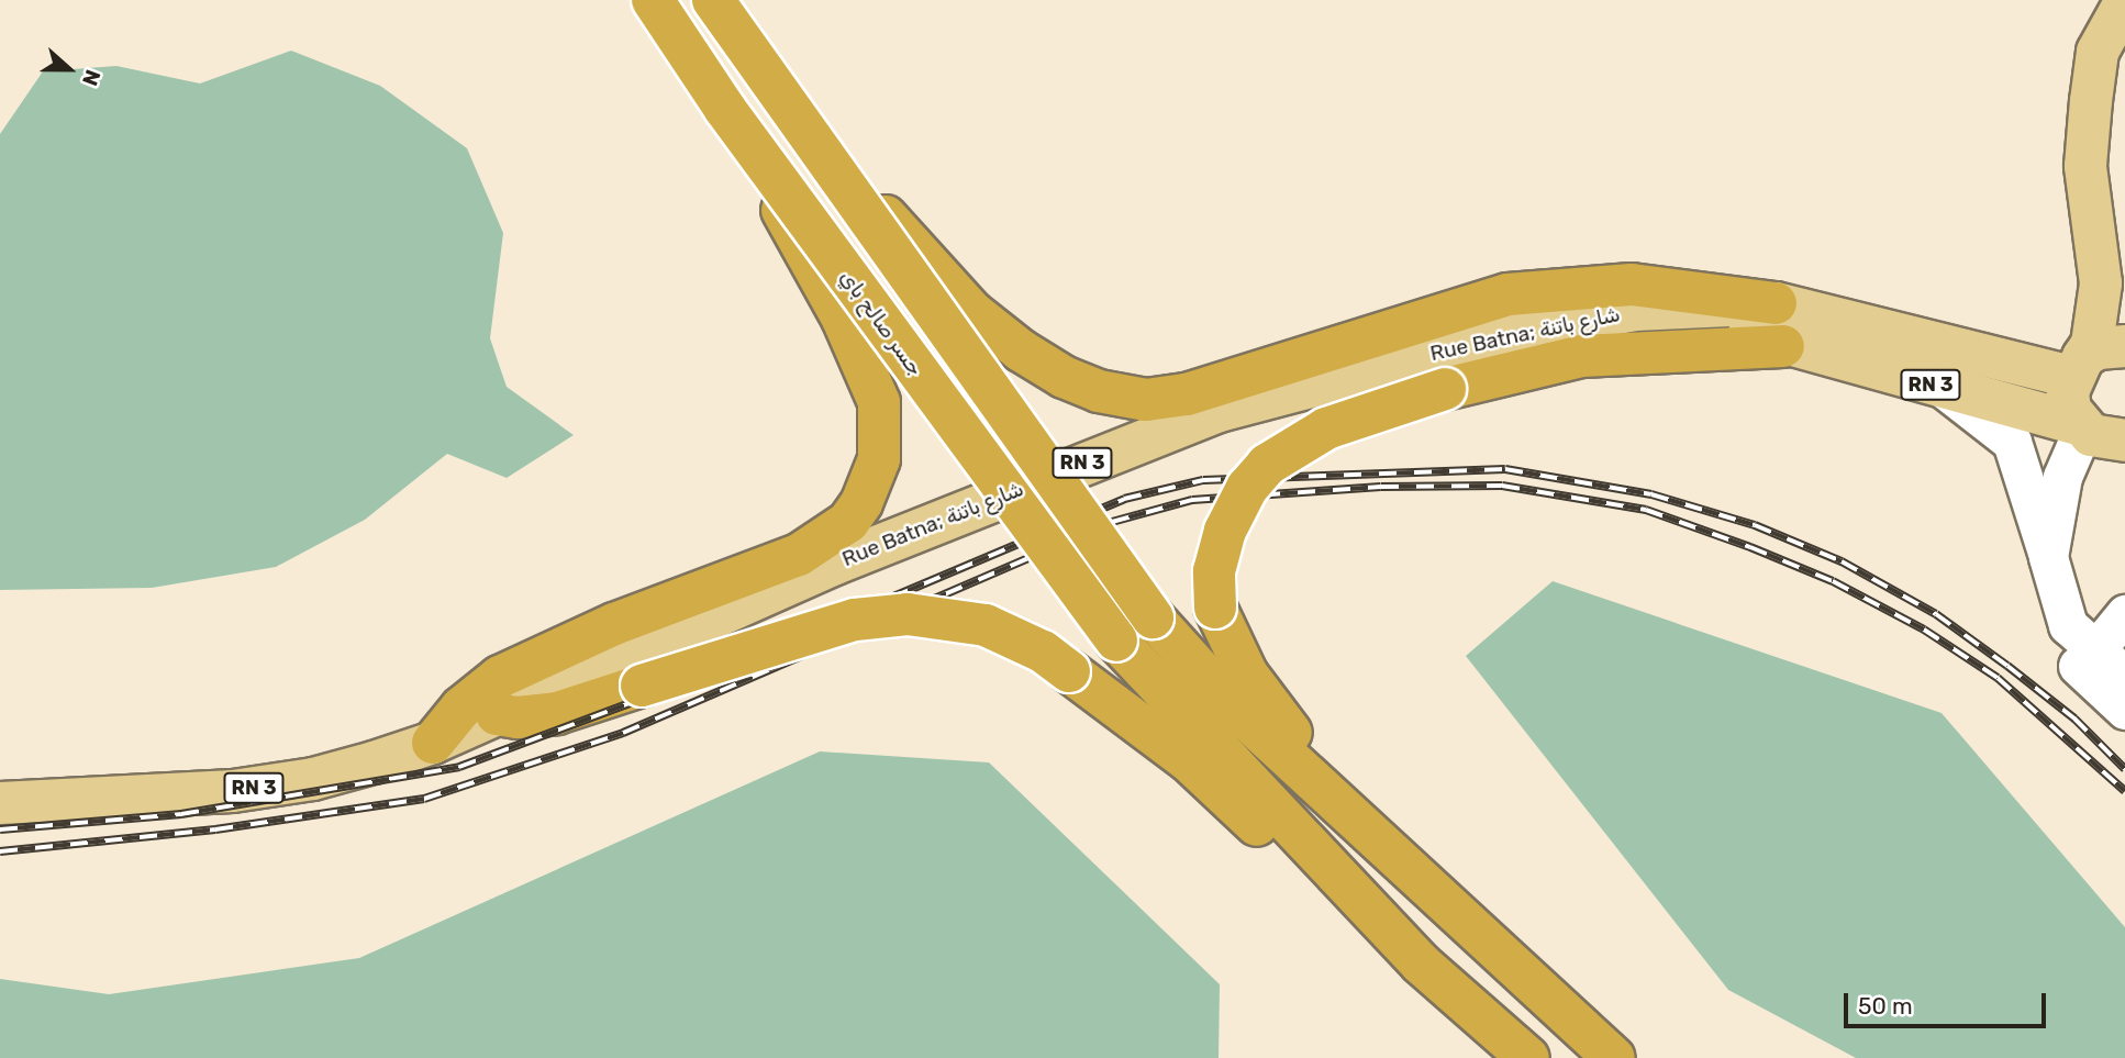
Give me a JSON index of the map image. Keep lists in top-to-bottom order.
{
  "streets": {
    "highway": ["جسر صالح باي", "RN 3"],
    "main road": ["Rue Batna; شارع باتنة"]
  },
  "crossings": [
    ["Rue Batna; شارع باتنة", "RN 3"]
  ],
  "scale_bar": "50 m",
  "north": "right"
}
